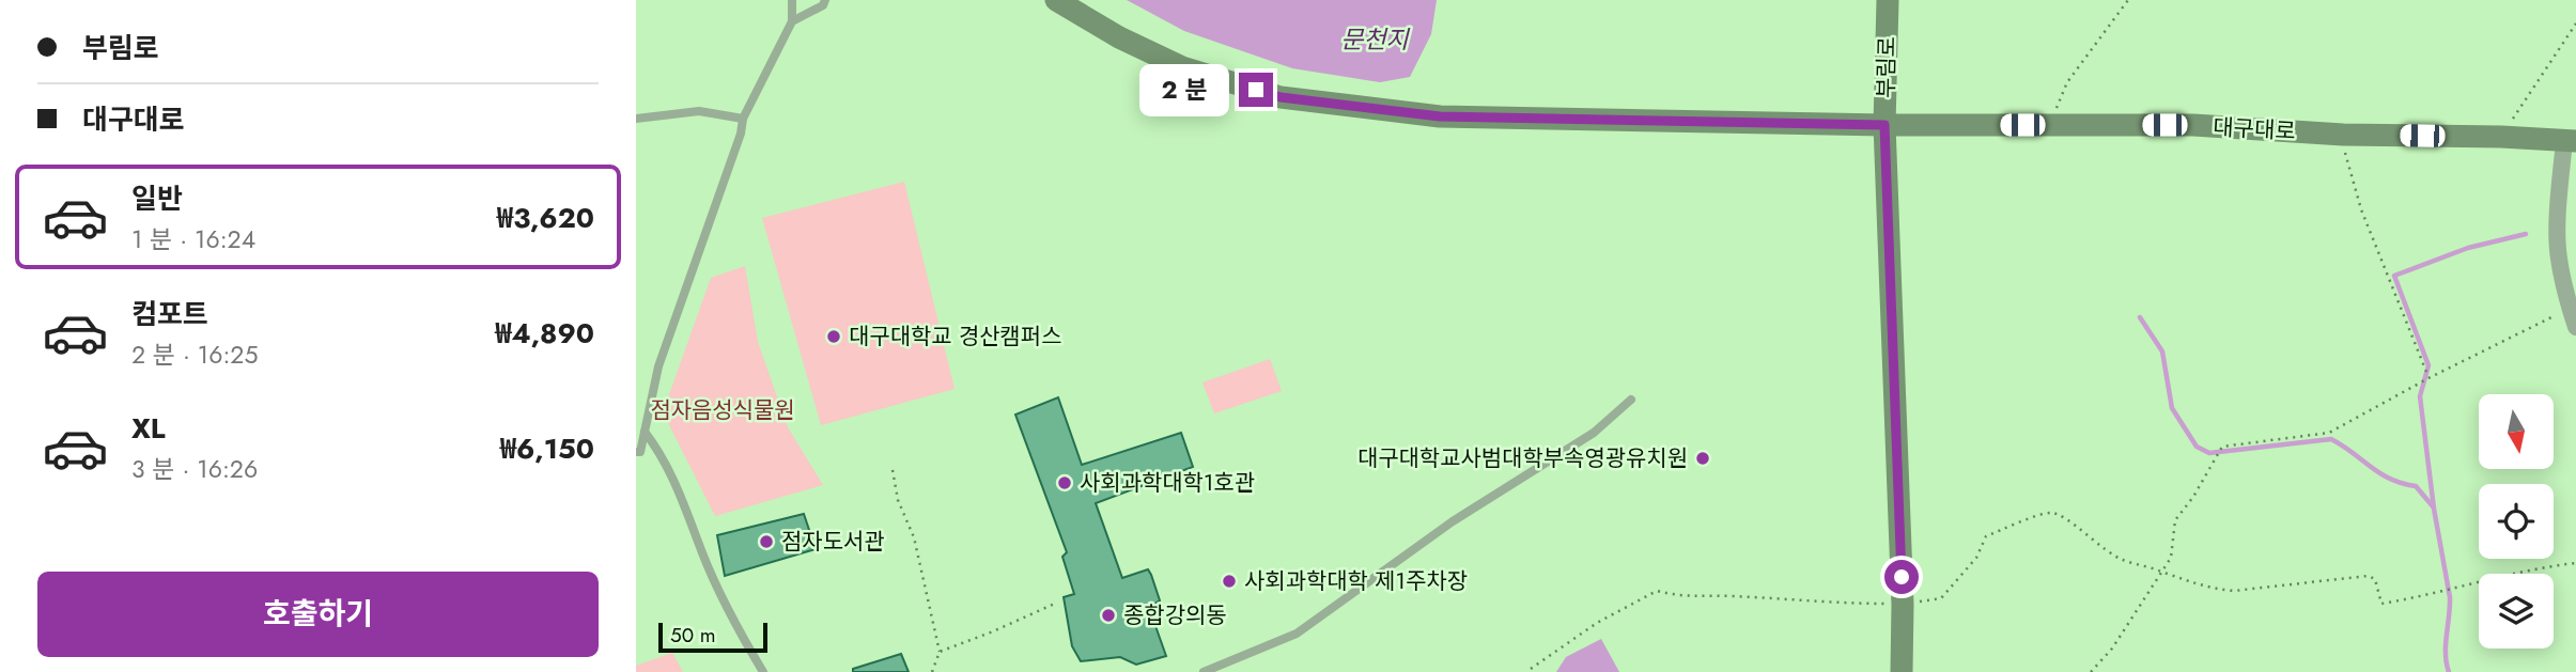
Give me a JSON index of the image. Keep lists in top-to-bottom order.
{
  "streets": {
    "street": ["부림로", "대구대로"]
  },
  "crossings": [
    ["부림로", "대구대로"]
  ],
  "water": ["문천지"],
  "parks": ["점자음성식물원"],
  "places": [
    "대구대학교 경산캠퍼스",
    "대구대학교사범대학부속영광유치원",
    "사회과학대학1호관",
    "점자도서관",
    "사회과학대학 제1주차장",
    "종합강의동"
  ],
  "scale_bar": "50 m",
  "north": "bottom",
  "page": {
    "banner": ["부림로", "대구대로"],
    "bubble": "2 분",
    "list": [
      {
        "name": "일반",
        "note": "1 분 · 16:24",
        "value": "₩3,620"
      },
      {
        "name": "컴포트",
        "note": "2 분 · 16:25",
        "value": "₩4,890"
      },
      {
        "name": "XL",
        "note": "3 분 · 16:26",
        "value": "₩6,150"
      }
    ],
    "buttons": "호출하기",
    "scale": "50 m"
  }
}
